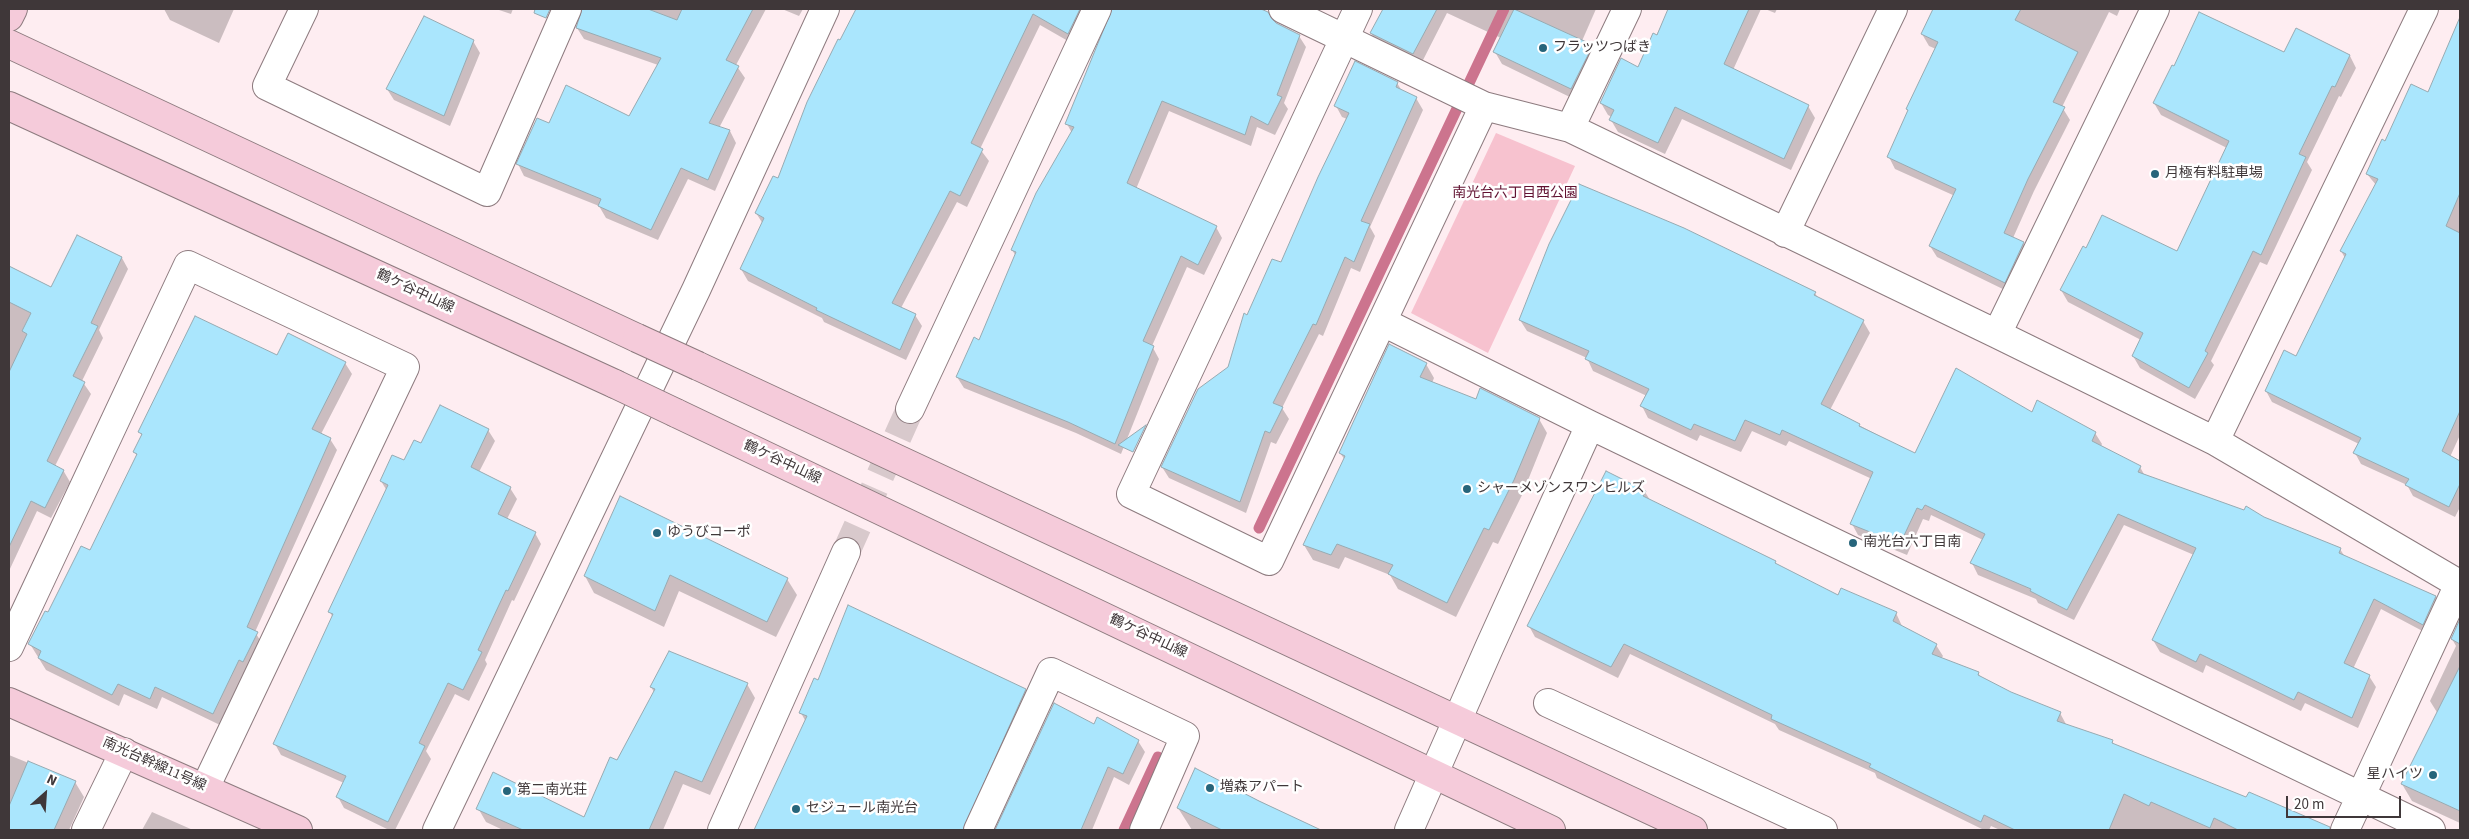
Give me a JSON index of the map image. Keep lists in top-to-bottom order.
{
  "streets": {
    "street": ["鶴ケ谷中山線", "南光台幹線11号線"]
  },
  "parks": ["南光台六丁目西公園"],
  "places": [
    "フラッツつばき",
    "月極有料駐車場",
    "シャーメゾンスワンヒルズ",
    "ゆうびコーポ",
    "南光台六丁目南",
    "星ハイツ",
    "増森アパート",
    "第二南光荘",
    "セジュール南光台"
  ],
  "scale_bar": "20 m",
  "north": "top right"
}
